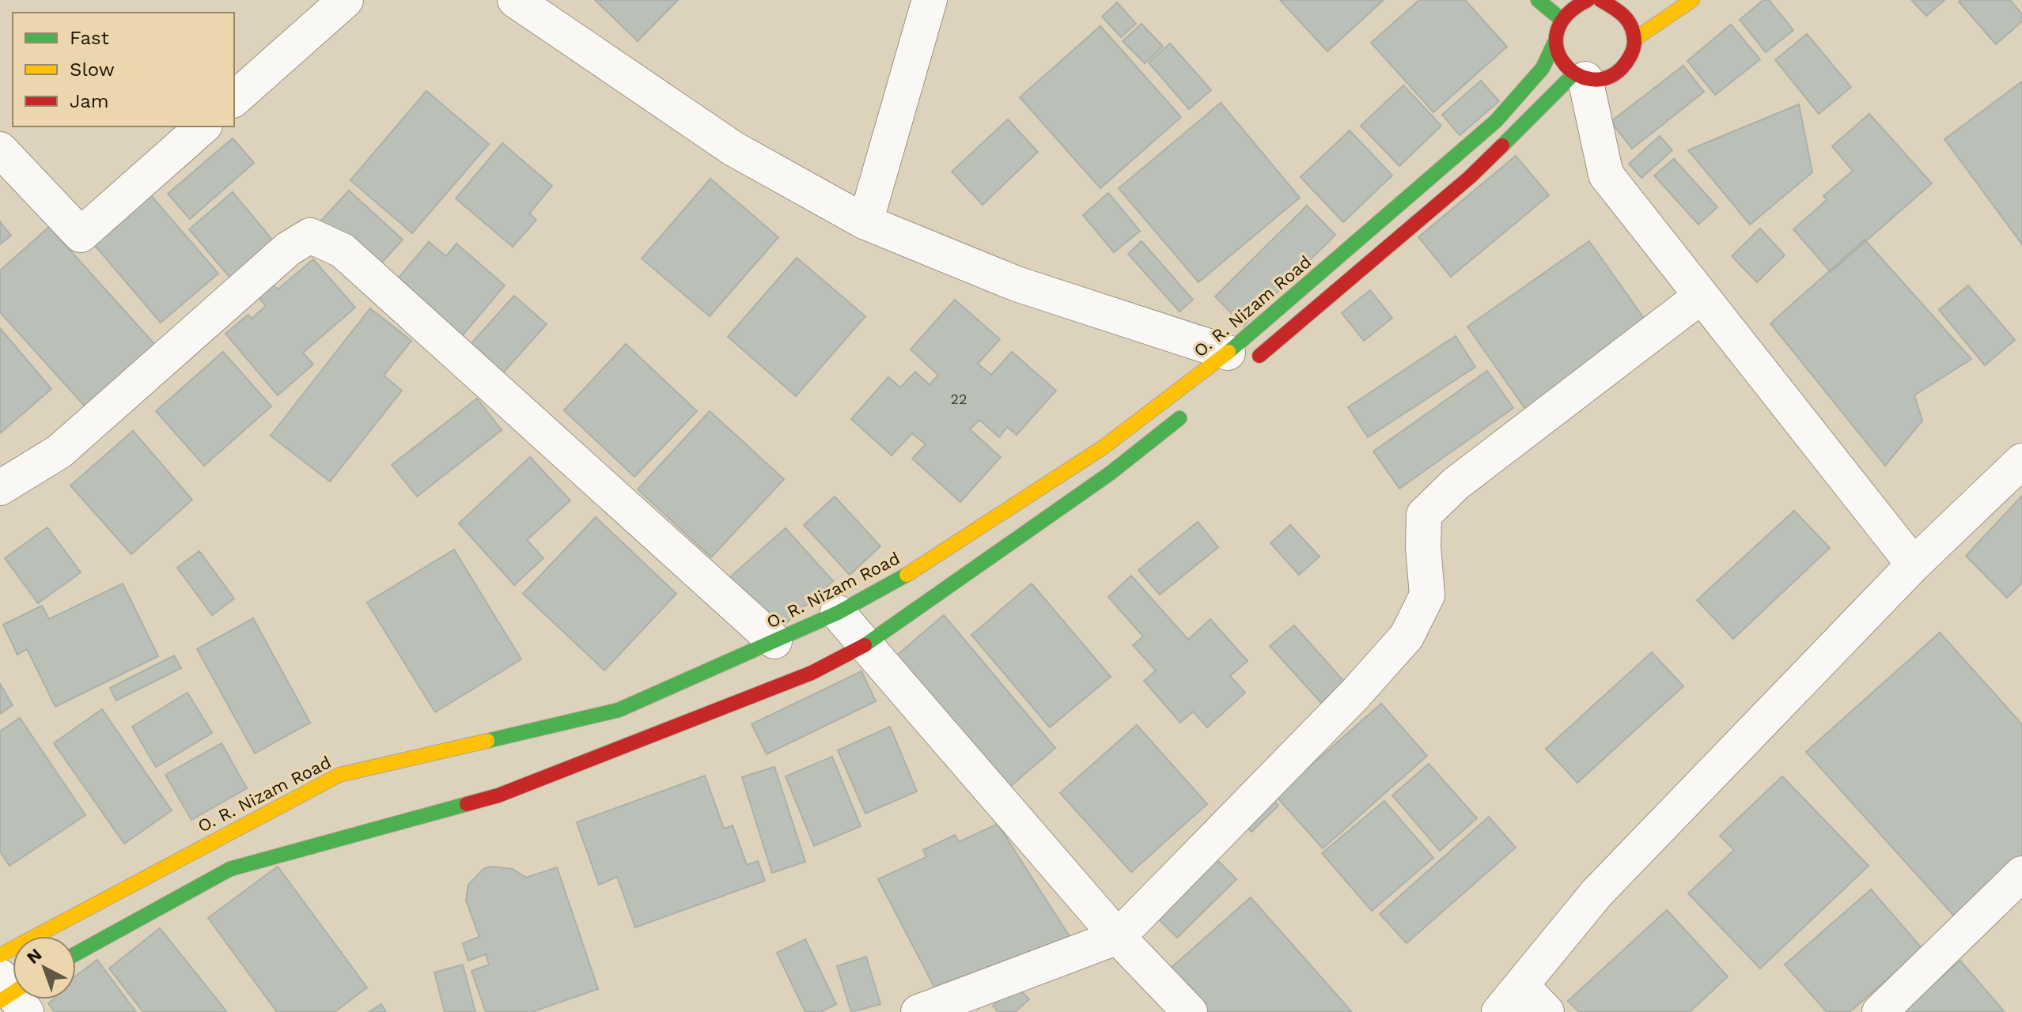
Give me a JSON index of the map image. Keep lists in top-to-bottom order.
{
  "streets": {
    "main road": ["O. R. Nizam Road"]
  },
  "house_numbers": ["22"],
  "legend": ["Fast", "Slow", "Jam"],
  "north": "top left"
}
